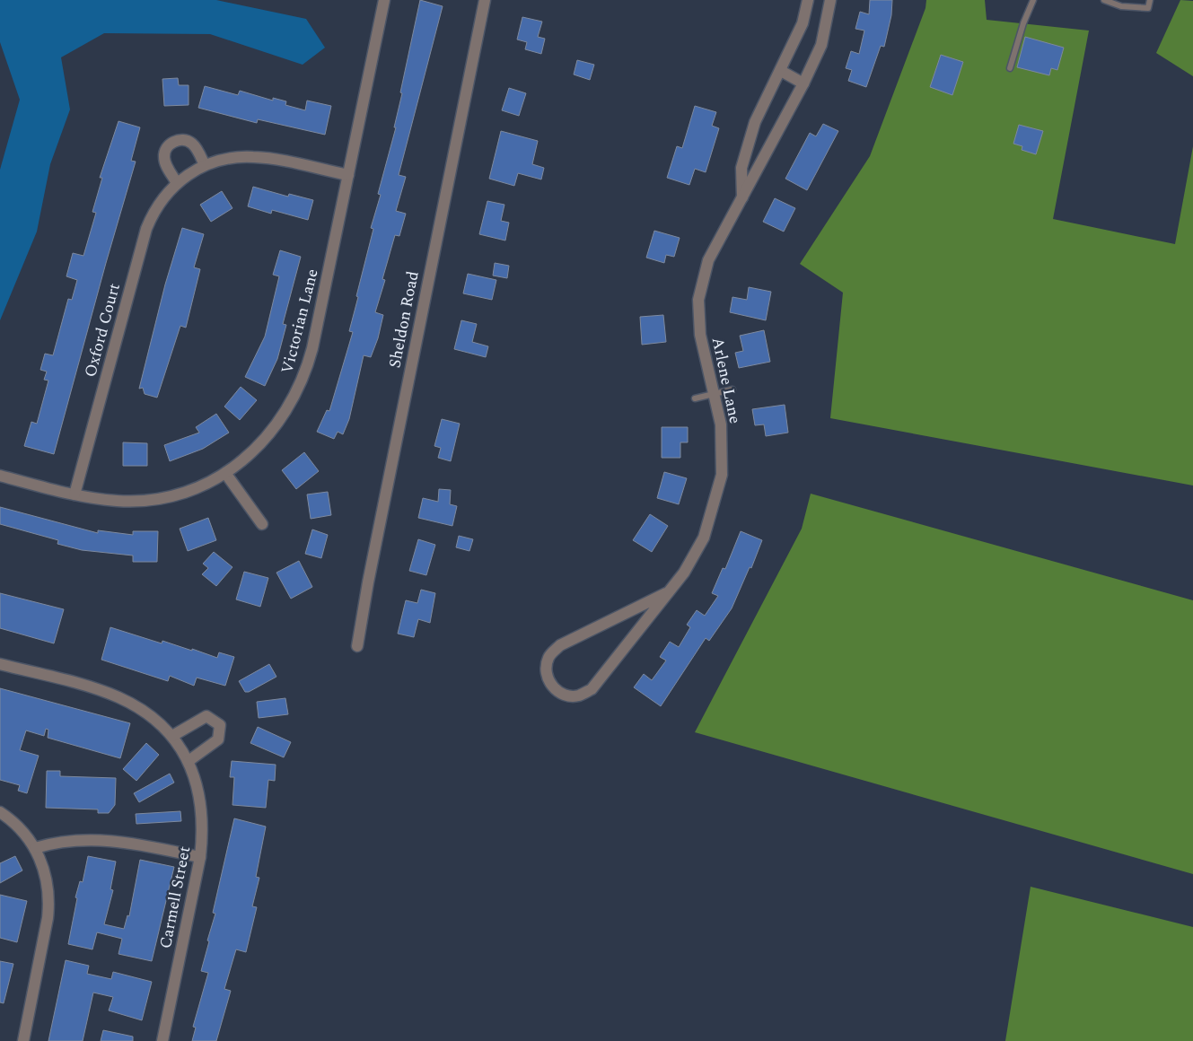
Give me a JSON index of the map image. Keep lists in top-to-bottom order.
{
  "streets": {
    "street": [
      "Sheldon Road",
      "Victorian Lane",
      "Oxford Court",
      "Arlene Lane",
      "Carmell Street"
    ]
  },
  "crossings": [
    ["Victorian Lane", "Oxford Court"]
  ]
}
